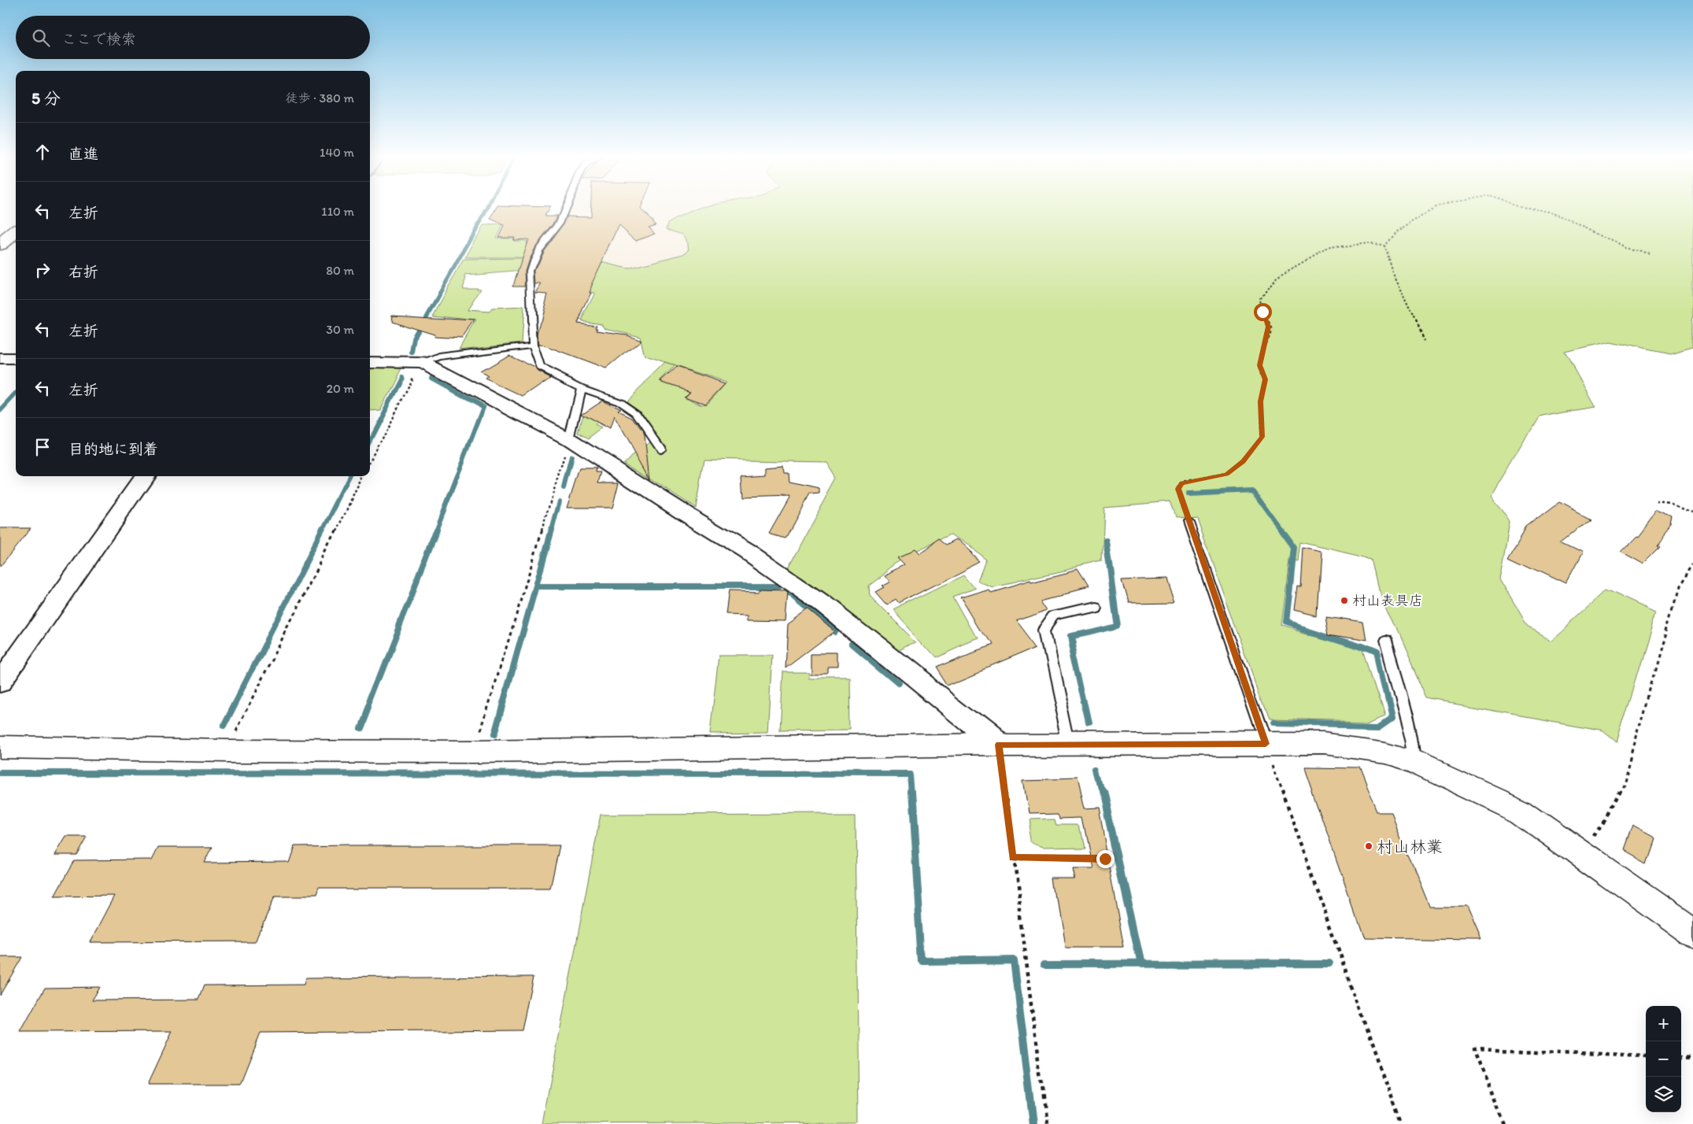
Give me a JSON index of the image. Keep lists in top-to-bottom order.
{
  "places": ["村山表具店", "村山林業"],
  "page": {
    "search": "ここで検索",
    "heading": ["5 分", "徒歩 · 380 m"],
    "list": [
      ["直進", "140 m"],
      ["左折", "110 m"],
      ["右折", "80 m"],
      ["左折", "30 m"],
      ["左折", "20 m"],
      "目的地に到着"
    ],
    "map_buttons": ["+", "−"]
  }
}
